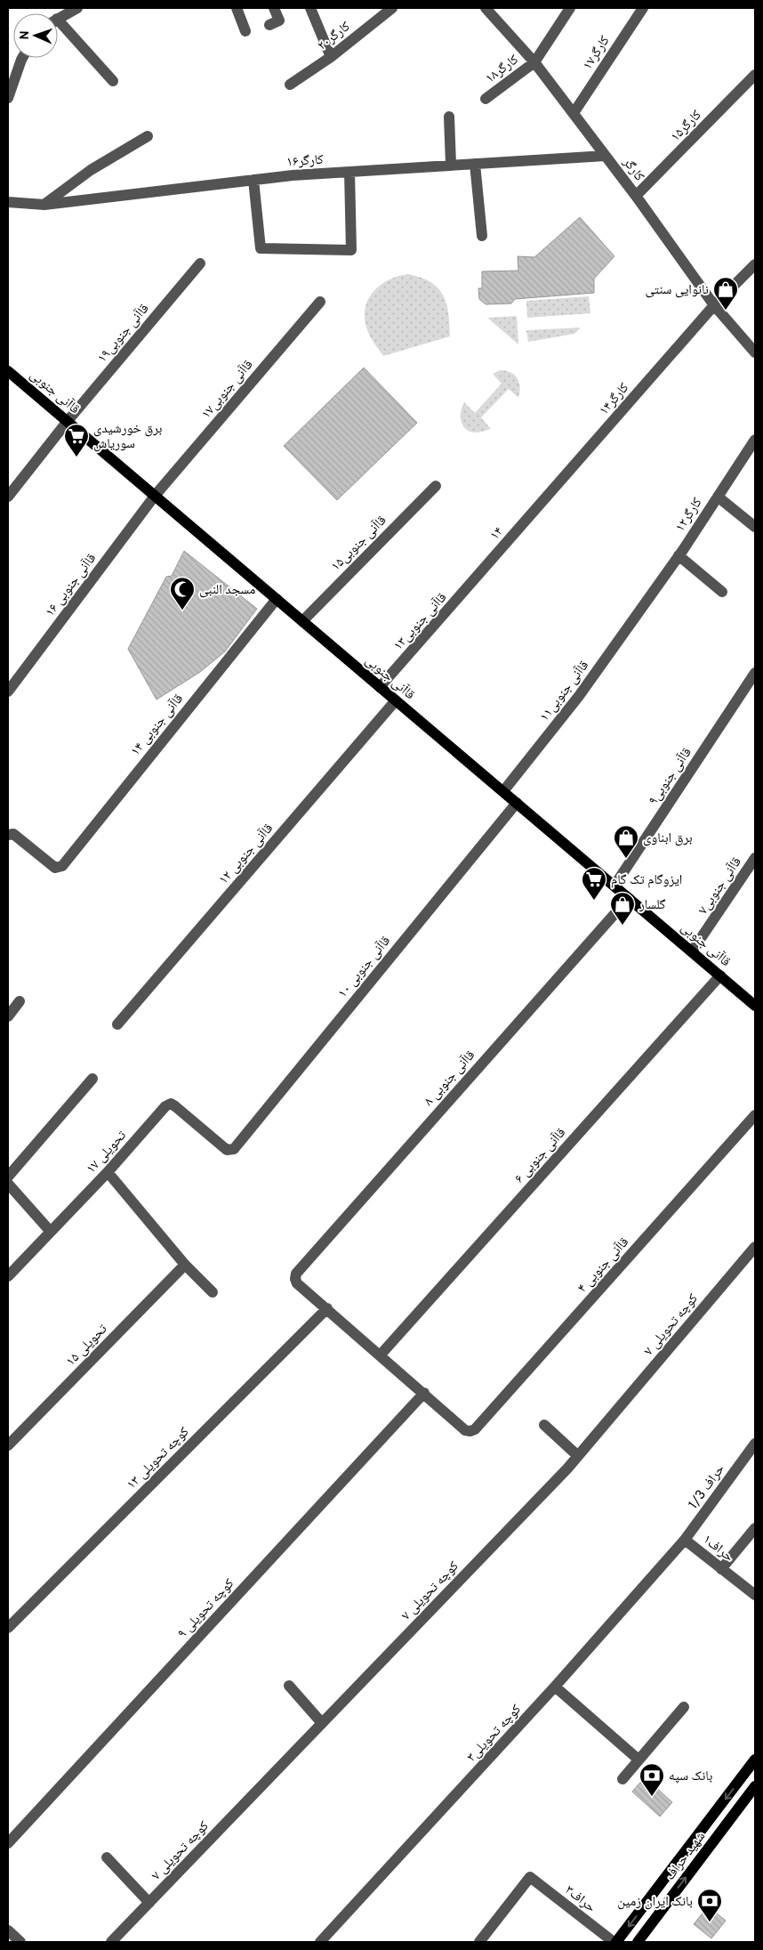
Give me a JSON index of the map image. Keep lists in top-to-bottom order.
{
  "streets": {
    "main road": ["قاآنی جنوبی", "شهید حراف"],
    "street": [
      "کارگر۲۰",
      "کارگر۱۷",
      "کارگر۱۸",
      "کارگر۱۵",
      "کارگر۱۶",
      "کارگر",
      "قاآنی جنوبی۱۹",
      "قاآنی جنوبی۱۷",
      "کارگر۱۴",
      "کارگر۱۲",
      "۱۴",
      "قاآنی جنوبی۱۵",
      "قاآنی جنوبی ۱۶",
      "قاآنی جنوبی۱۳",
      "قاآنی جنوبی۱۱",
      "قاآنی جنوبی ۱۴",
      "قاآنی جنوبی۹",
      "قاآنی جنوبی ۱۲",
      "قاآنی جنوبی۷",
      "قاآنی جنوبی ۱۰",
      "قاآنی جنوبی ۸",
      "تحویلی ۱۷",
      "قاآنی جنوبی ۶",
      "قاآنی جنوبی ۴",
      "کوچه تحویلی ۷",
      "تحویلی ۱۵",
      "کوچه تحویلی ۱۳",
      "1/3 حراف",
      "حراف۱",
      "کوچه تحویلی ۹",
      "کوچه تحویلی۳",
      "۳حراف"
    ]
  },
  "crossings": [
    ["کارگر۱۷", "کارگر"],
    ["کارگر۱۸", "کارگر"],
    ["کارگر۱۵", "کارگر"],
    ["کارگر۱۶", "کارگر"],
    ["کارگر", "کارگر۱۴"],
    ["قاآنی جنوبی۱۹", "قاآنی جنوبی"],
    ["قاآنی جنوبی۱۷", "قاآنی جنوبی"],
    ["قاآنی جنوبی۱۷", "قاآنی جنوبی ۱۶"],
    ["قاآنی جنوبی", "قاآنی جنوبی۱۵"],
    ["قاآنی جنوبی", "قاآنی جنوبی ۱۶"],
    ["قاآنی جنوبی", "قاآنی جنوبی۱۳"],
    ["قاآنی جنوبی", "قاآنی جنوبی۱۱"],
    ["قاآنی جنوبی", "قاآنی جنوبی ۱۴"],
    ["قاآنی جنوبی", "قاآنی جنوبی۹"],
    ["قاآنی جنوبی", "قاآنی جنوبی ۱۲"],
    ["قاآنی جنوبی", "قاآنی جنوبی۷"],
    ["قاآنی جنوبی", "قاآنی جنوبی ۱۰"],
    ["قاآنی جنوبی", "قاآنی جنوبی ۸"],
    ["قاآنی جنوبی", "قاآنی جنوبی ۶"],
    ["کارگر۱۴", "۱۴"],
    ["کارگر۱۲", "قاآنی جنوبی۱۱"],
    ["۱۴", "قاآنی جنوبی۱۳"],
    ["قاآنی جنوبی ۱۰", "تحویلی ۱۷"],
    ["قاآنی جنوبی ۸", "کوچه تحویلی ۱۳"],
    ["قاآنی جنوبی ۴", "کوچه تحویلی ۹"],
    ["1/3 حراف", "حراف۱"],
    ["1/3 حراف", "کوچه تحویلی۳"],
    ["حراف۱", "کوچه تحویلی۳"]
  ],
  "places": {
    "shop": ["نانوایی سنتی", "برق ابناوی", "گلسار"],
    "supermarket": ["برق خورشیدی سوریاش", "ایزوگام تک گام"],
    "mosque": ["مسجد النبی"],
    "bank": ["بانک سپه", "بانک ایران زمین"]
  },
  "north": "left"
}
